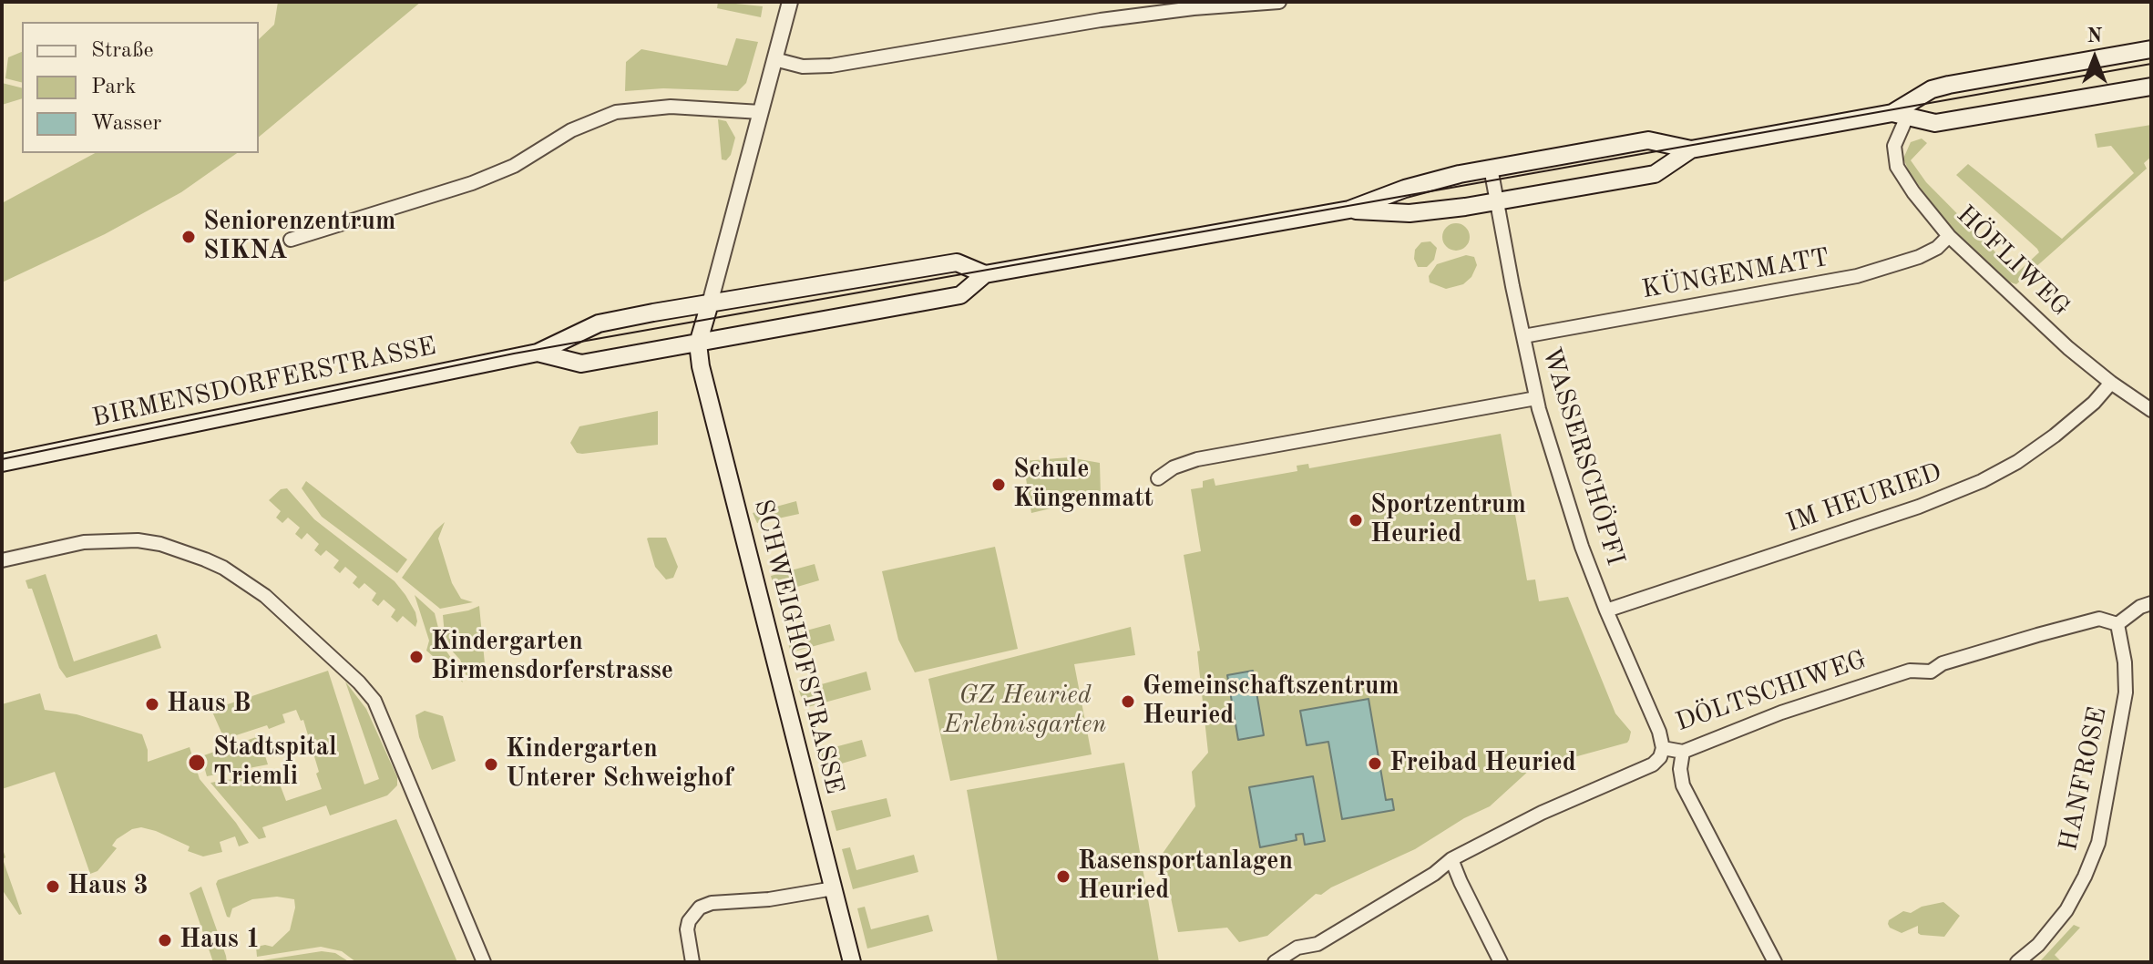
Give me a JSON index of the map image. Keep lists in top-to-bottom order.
{
  "streets": {
    "main road": ["BIRMENSDORFERSTRASSE", "SCHWEIGHOFSTRASSE"],
    "street": [
      "HÖFLIWEG",
      "KÜNGENMATT",
      "WASSERSCHÖPFI",
      "IM HEURIED",
      "DÖLTSCHIWEG",
      "HANFROSE"
    ]
  },
  "crossings": [
    ["HÖFLIWEG", "KÜNGENMATT"],
    ["HÖFLIWEG", "BIRMENSDORFERSTRASSE"],
    ["HÖFLIWEG", "IM HEURIED"],
    ["KÜNGENMATT", "WASSERSCHÖPFI"],
    ["BIRMENSDORFERSTRASSE", "WASSERSCHÖPFI"],
    ["BIRMENSDORFERSTRASSE", "SCHWEIGHOFSTRASSE"],
    ["WASSERSCHÖPFI", "IM HEURIED"],
    ["WASSERSCHÖPFI", "DÖLTSCHIWEG"],
    ["DÖLTSCHIWEG", "HANFROSE"]
  ],
  "parks": ["GZ Heuried Erlebnisgarten"],
  "places": [
    "Seniorenzentrum SIKNA",
    "Schule Küngenmatt",
    "Sportzentrum Heuried",
    "Kindergarten Birmensdorferstrasse",
    "Gemeinschaftszentrum Heuried",
    "Haus B",
    "Stadtspital Triemli",
    "Freibad Heuried",
    "Kindergarten Unterer Schweighof",
    "Rasensportanlagen Heuried",
    "Haus 3",
    "Haus 1"
  ],
  "legend": ["Straße", "Park", "Wasser"],
  "north": "top"
}
